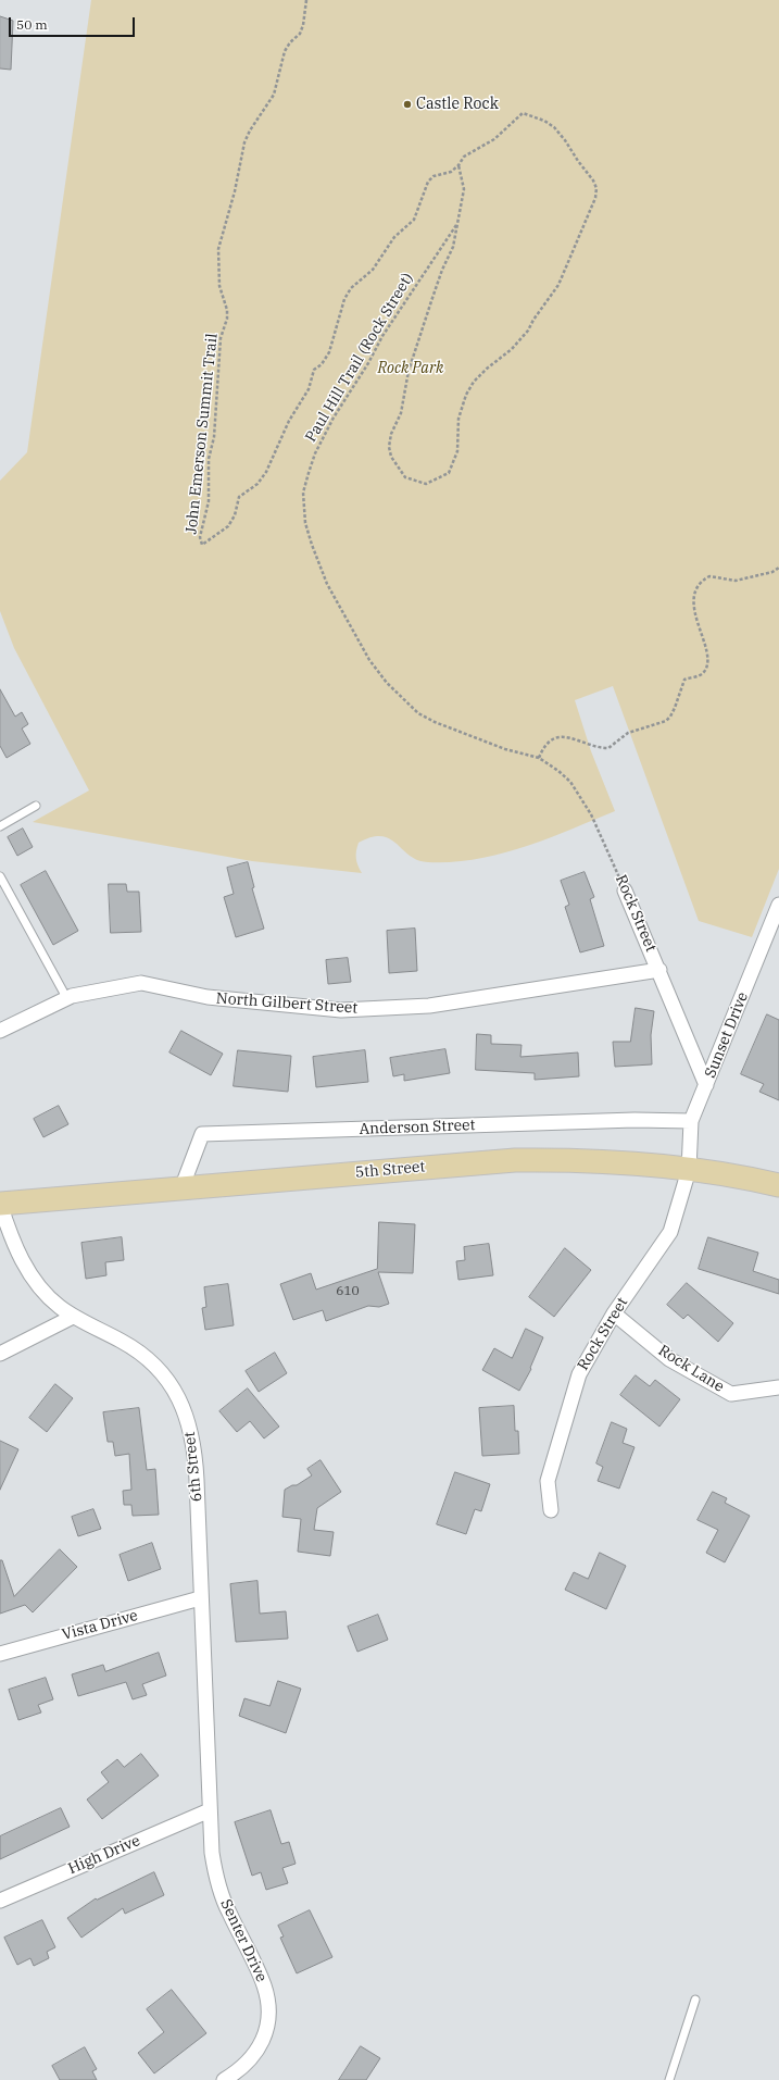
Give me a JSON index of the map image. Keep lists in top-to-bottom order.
{
  "streets": {
    "main road": ["5th Street"],
    "street": [
      "Rock Street",
      "North Gilbert Street",
      "Sunset Drive",
      "Anderson Street",
      "Rock Lane",
      "6th Street",
      "Vista Drive",
      "High Drive",
      "Senter Drive"
    ],
    "path": ["Paul Hill Trail (Rock Street)", "John Emerson Summit Trail"]
  },
  "crossings": [
    ["Paul Hill Trail (Rock Street)", "Rock Street"],
    ["Rock Street", "North Gilbert Street"],
    ["Rock Street", "Sunset Drive"],
    ["Rock Street", "5th Street"],
    ["Rock Street", "Rock Lane"],
    ["Sunset Drive", "Anderson Street"],
    ["Sunset Drive", "5th Street"],
    ["Anderson Street", "5th Street"],
    ["5th Street", "6th Street"],
    ["6th Street", "Vista Drive"],
    ["6th Street", "High Drive"],
    ["6th Street", "Senter Drive"],
    ["High Drive", "Senter Drive"]
  ],
  "parks": ["Rock Park"],
  "places": ["Castle Rock"],
  "house_numbers": ["610"],
  "scale_bar": "50 m"
}
